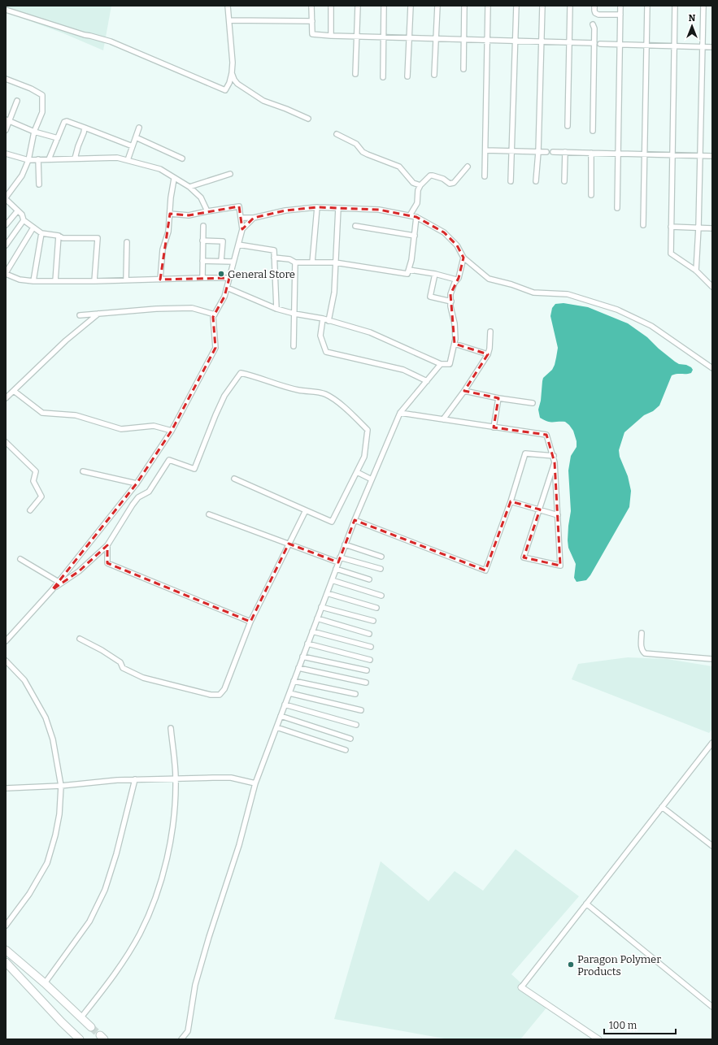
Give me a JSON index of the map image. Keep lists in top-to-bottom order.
{
  "places": ["General Store", "Paragon Polymer Products"],
  "scale_bar": "100 m",
  "north": "top"
}
